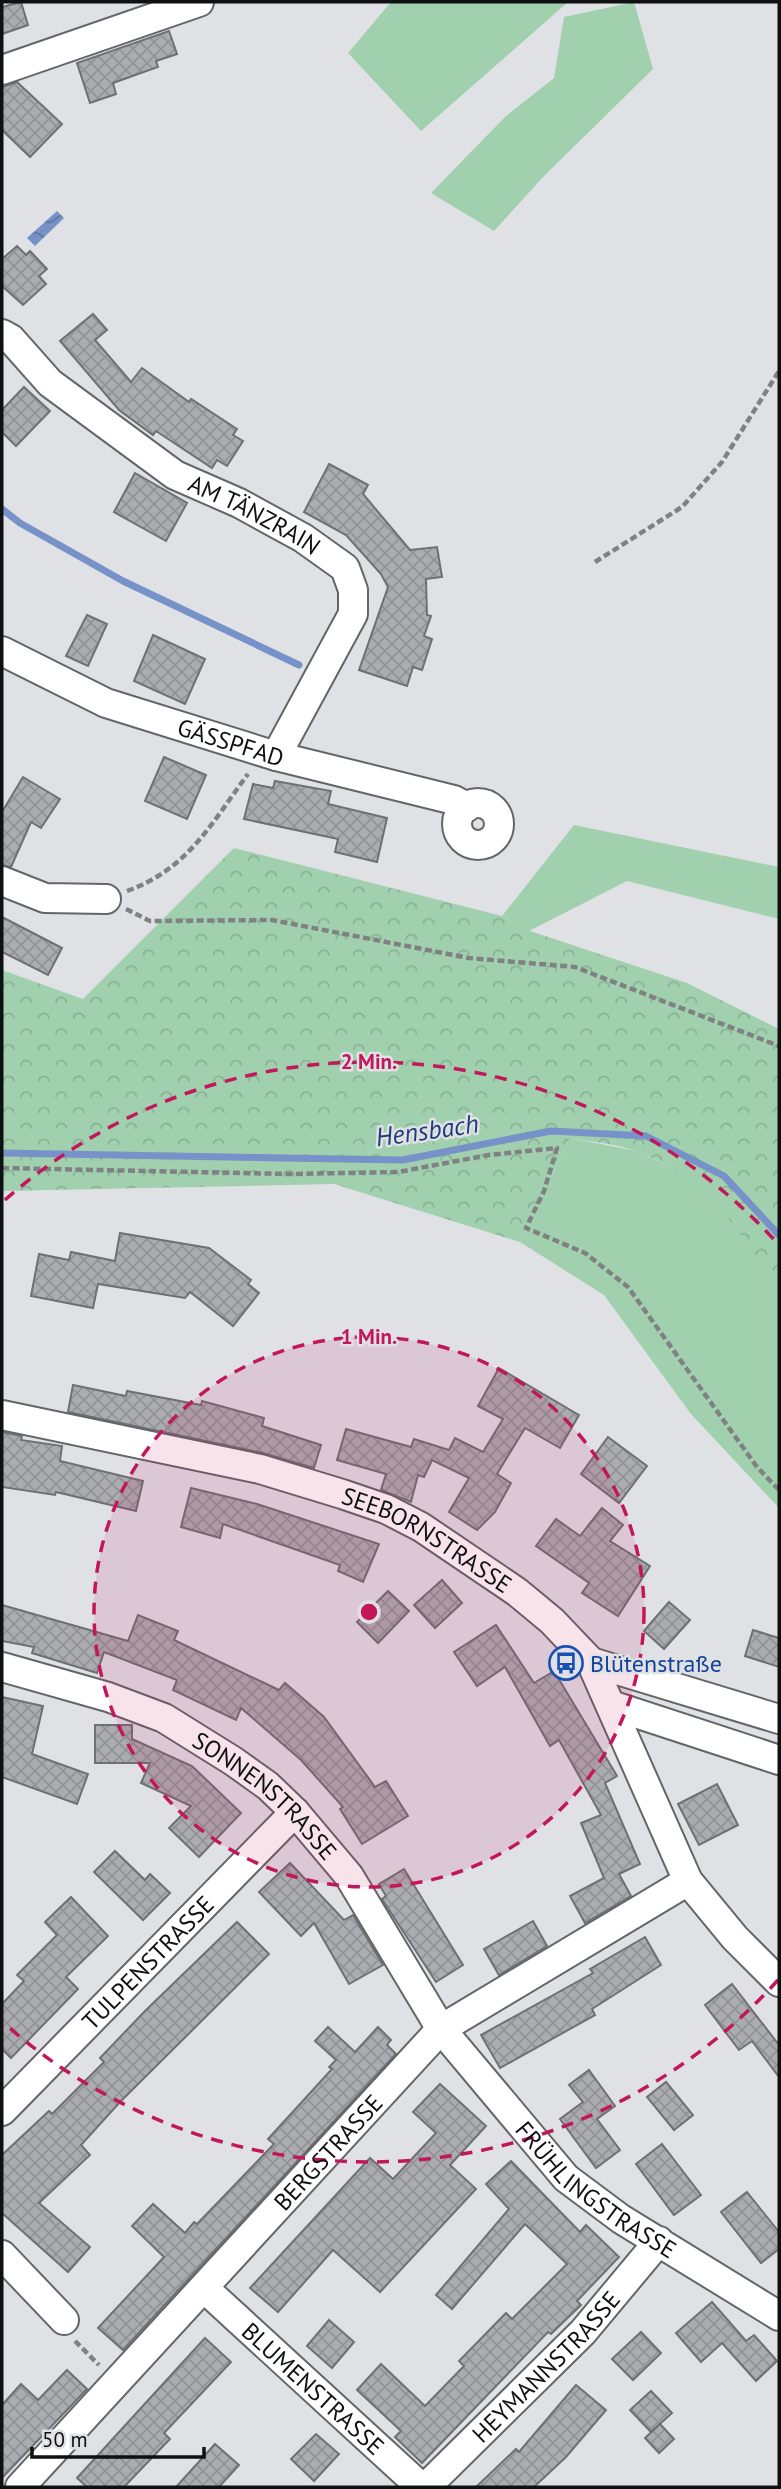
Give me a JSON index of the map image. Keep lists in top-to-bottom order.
{
  "streets": {
    "street": [
      "AM TÄNZRAIN",
      "GÄSSPFAD",
      "SEEBORNSTRASSE",
      "SONNENSTRASSE",
      "TULPENSTRASSE",
      "BERGSTRASSE",
      "FRÜHLINGSTRASSE",
      "HEYMANNSTRASSE",
      "BLUMENSTRASSE"
    ]
  },
  "crossings": [
    ["AM TÄNZRAIN", "GÄSSPFAD"],
    ["SEEBORNSTRASSE", "BERGSTRASSE"],
    ["SONNENSTRASSE", "TULPENSTRASSE"],
    ["SONNENSTRASSE", "BERGSTRASSE"],
    ["SONNENSTRASSE", "FRÜHLINGSTRASSE"],
    ["BERGSTRASSE", "FRÜHLINGSTRASSE"],
    ["BERGSTRASSE", "BLUMENSTRASSE"],
    ["FRÜHLINGSTRASSE", "HEYMANNSTRASSE"],
    ["HEYMANNSTRASSE", "BLUMENSTRASSE"]
  ],
  "water": ["Hensbach"],
  "places": {
    "bus stop": ["Blütenstraße"]
  },
  "scale_bar": "50 m",
  "rings": ["2 Min.", "1 Min."]
}
